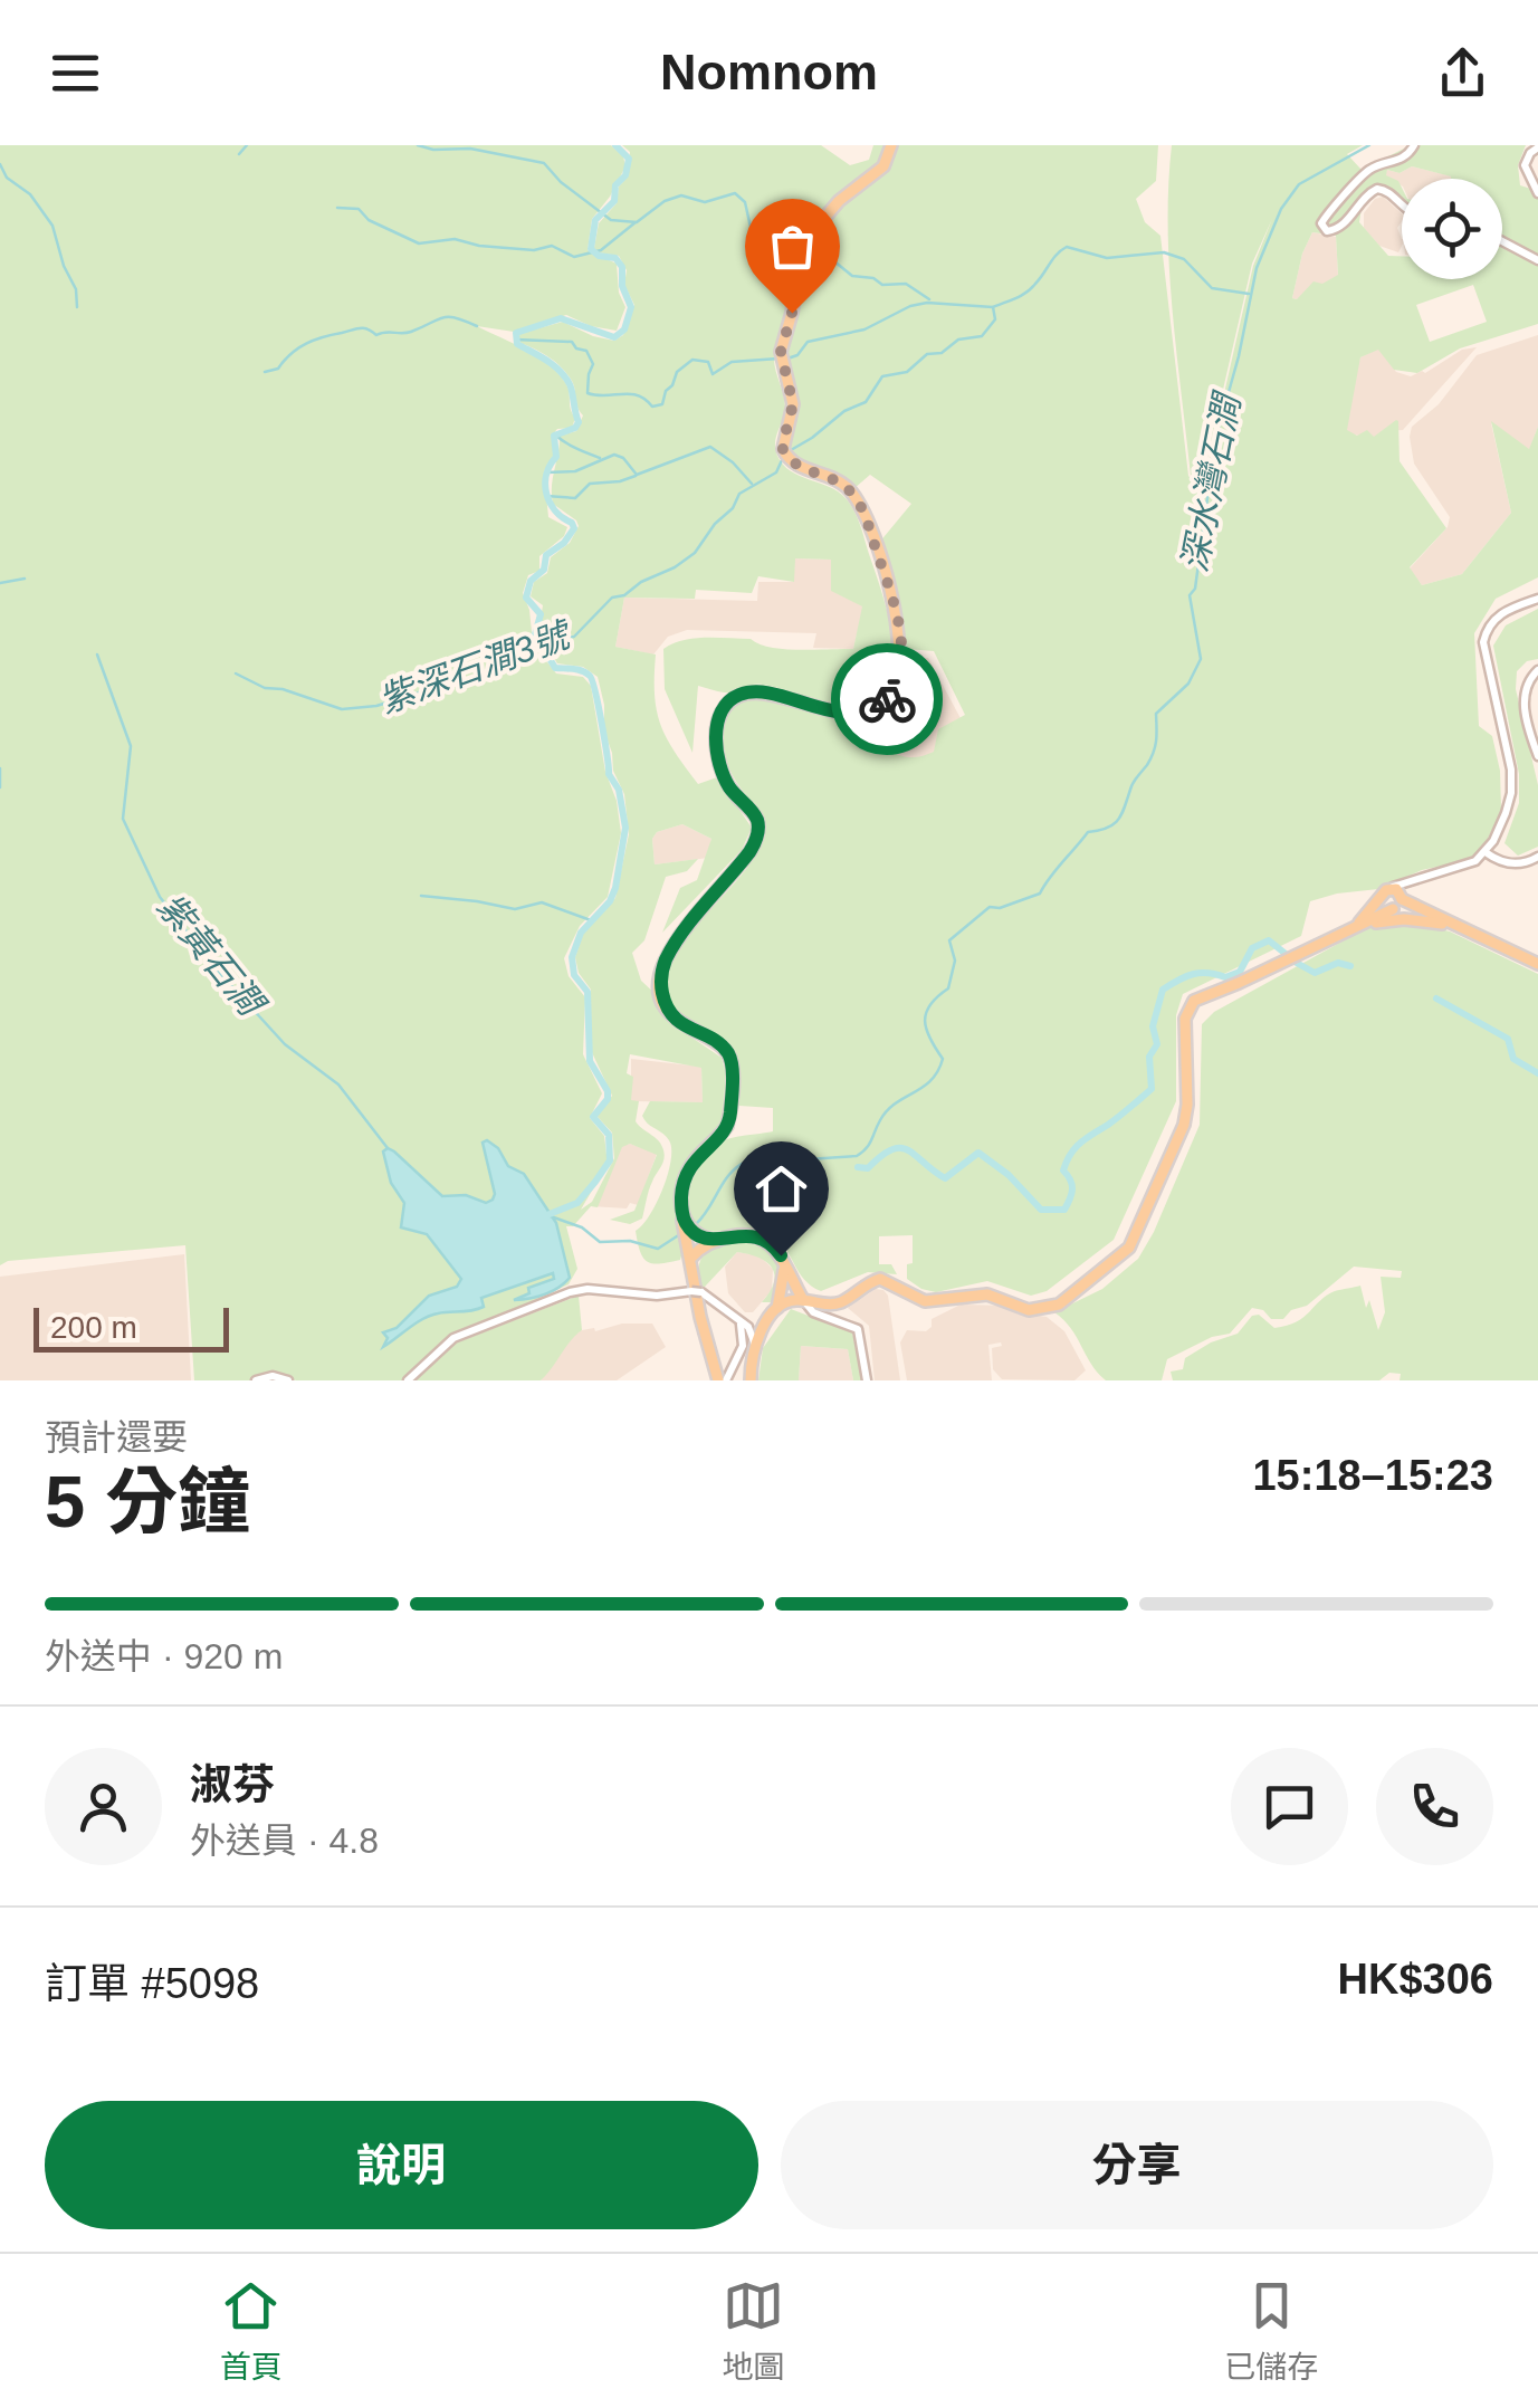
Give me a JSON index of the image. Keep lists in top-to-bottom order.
{
  "water": ["深水灣石澗", "紫深石澗3號", "紫黃石澗"],
  "scale_bar": "200 m",
  "page": {
    "header": "Nomnom",
    "scale": "200 m",
    "heading": ["5 分鐘", "預計還要", "15:18–15:23"],
    "panel": [
      "淑芬",
      "外送員 · 4.8",
      "訂單 #5098",
      "HK$306"
    ],
    "bar": "外送中 · 920 m",
    "buttons": ["說明", "分享"],
    "tabs": ["首頁", "地圖", "已儲存"]
  }
}
